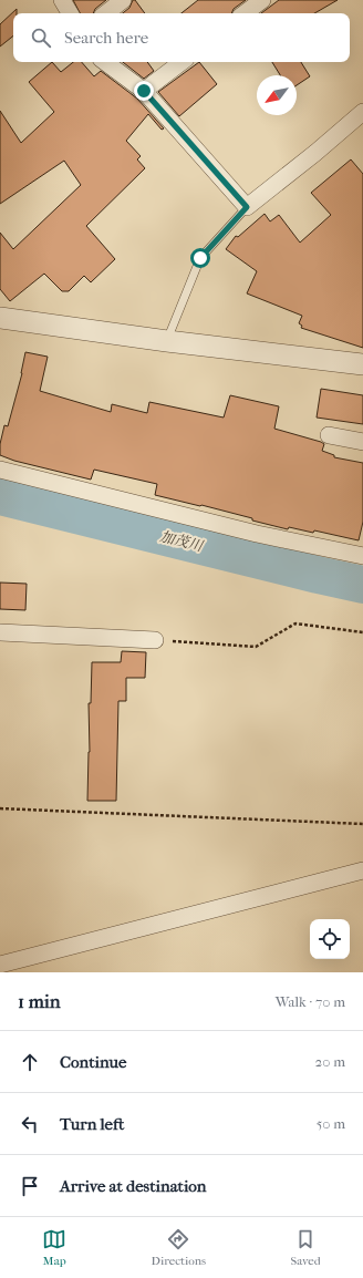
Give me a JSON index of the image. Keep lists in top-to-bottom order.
{
  "water": ["加茂川"],
  "north": "bottom left",
  "page": {
    "search": "Search here",
    "heading": ["1 min", "Walk · 70 m"],
    "list": [
      ["Continue", "20 m"],
      ["Turn left", "50 m"],
      "Arrive at destination"
    ],
    "nav": ["Map", "Directions", "Saved"]
  }
}
